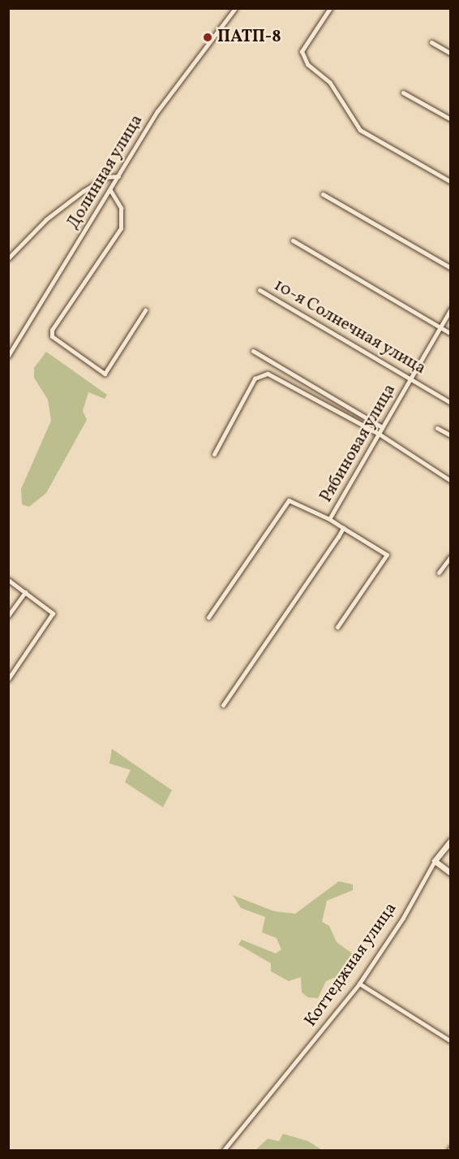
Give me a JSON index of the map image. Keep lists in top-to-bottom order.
{
  "streets": {
    "street": [
      "Долинная улица",
      "10-я Солнечная улица",
      "Рябиновая улица",
      "Коттеджная улица"
    ]
  },
  "crossings": [
    ["10-я Солнечная улица", "Рябиновая улица"]
  ],
  "places": ["ПАТП-8"]
}
